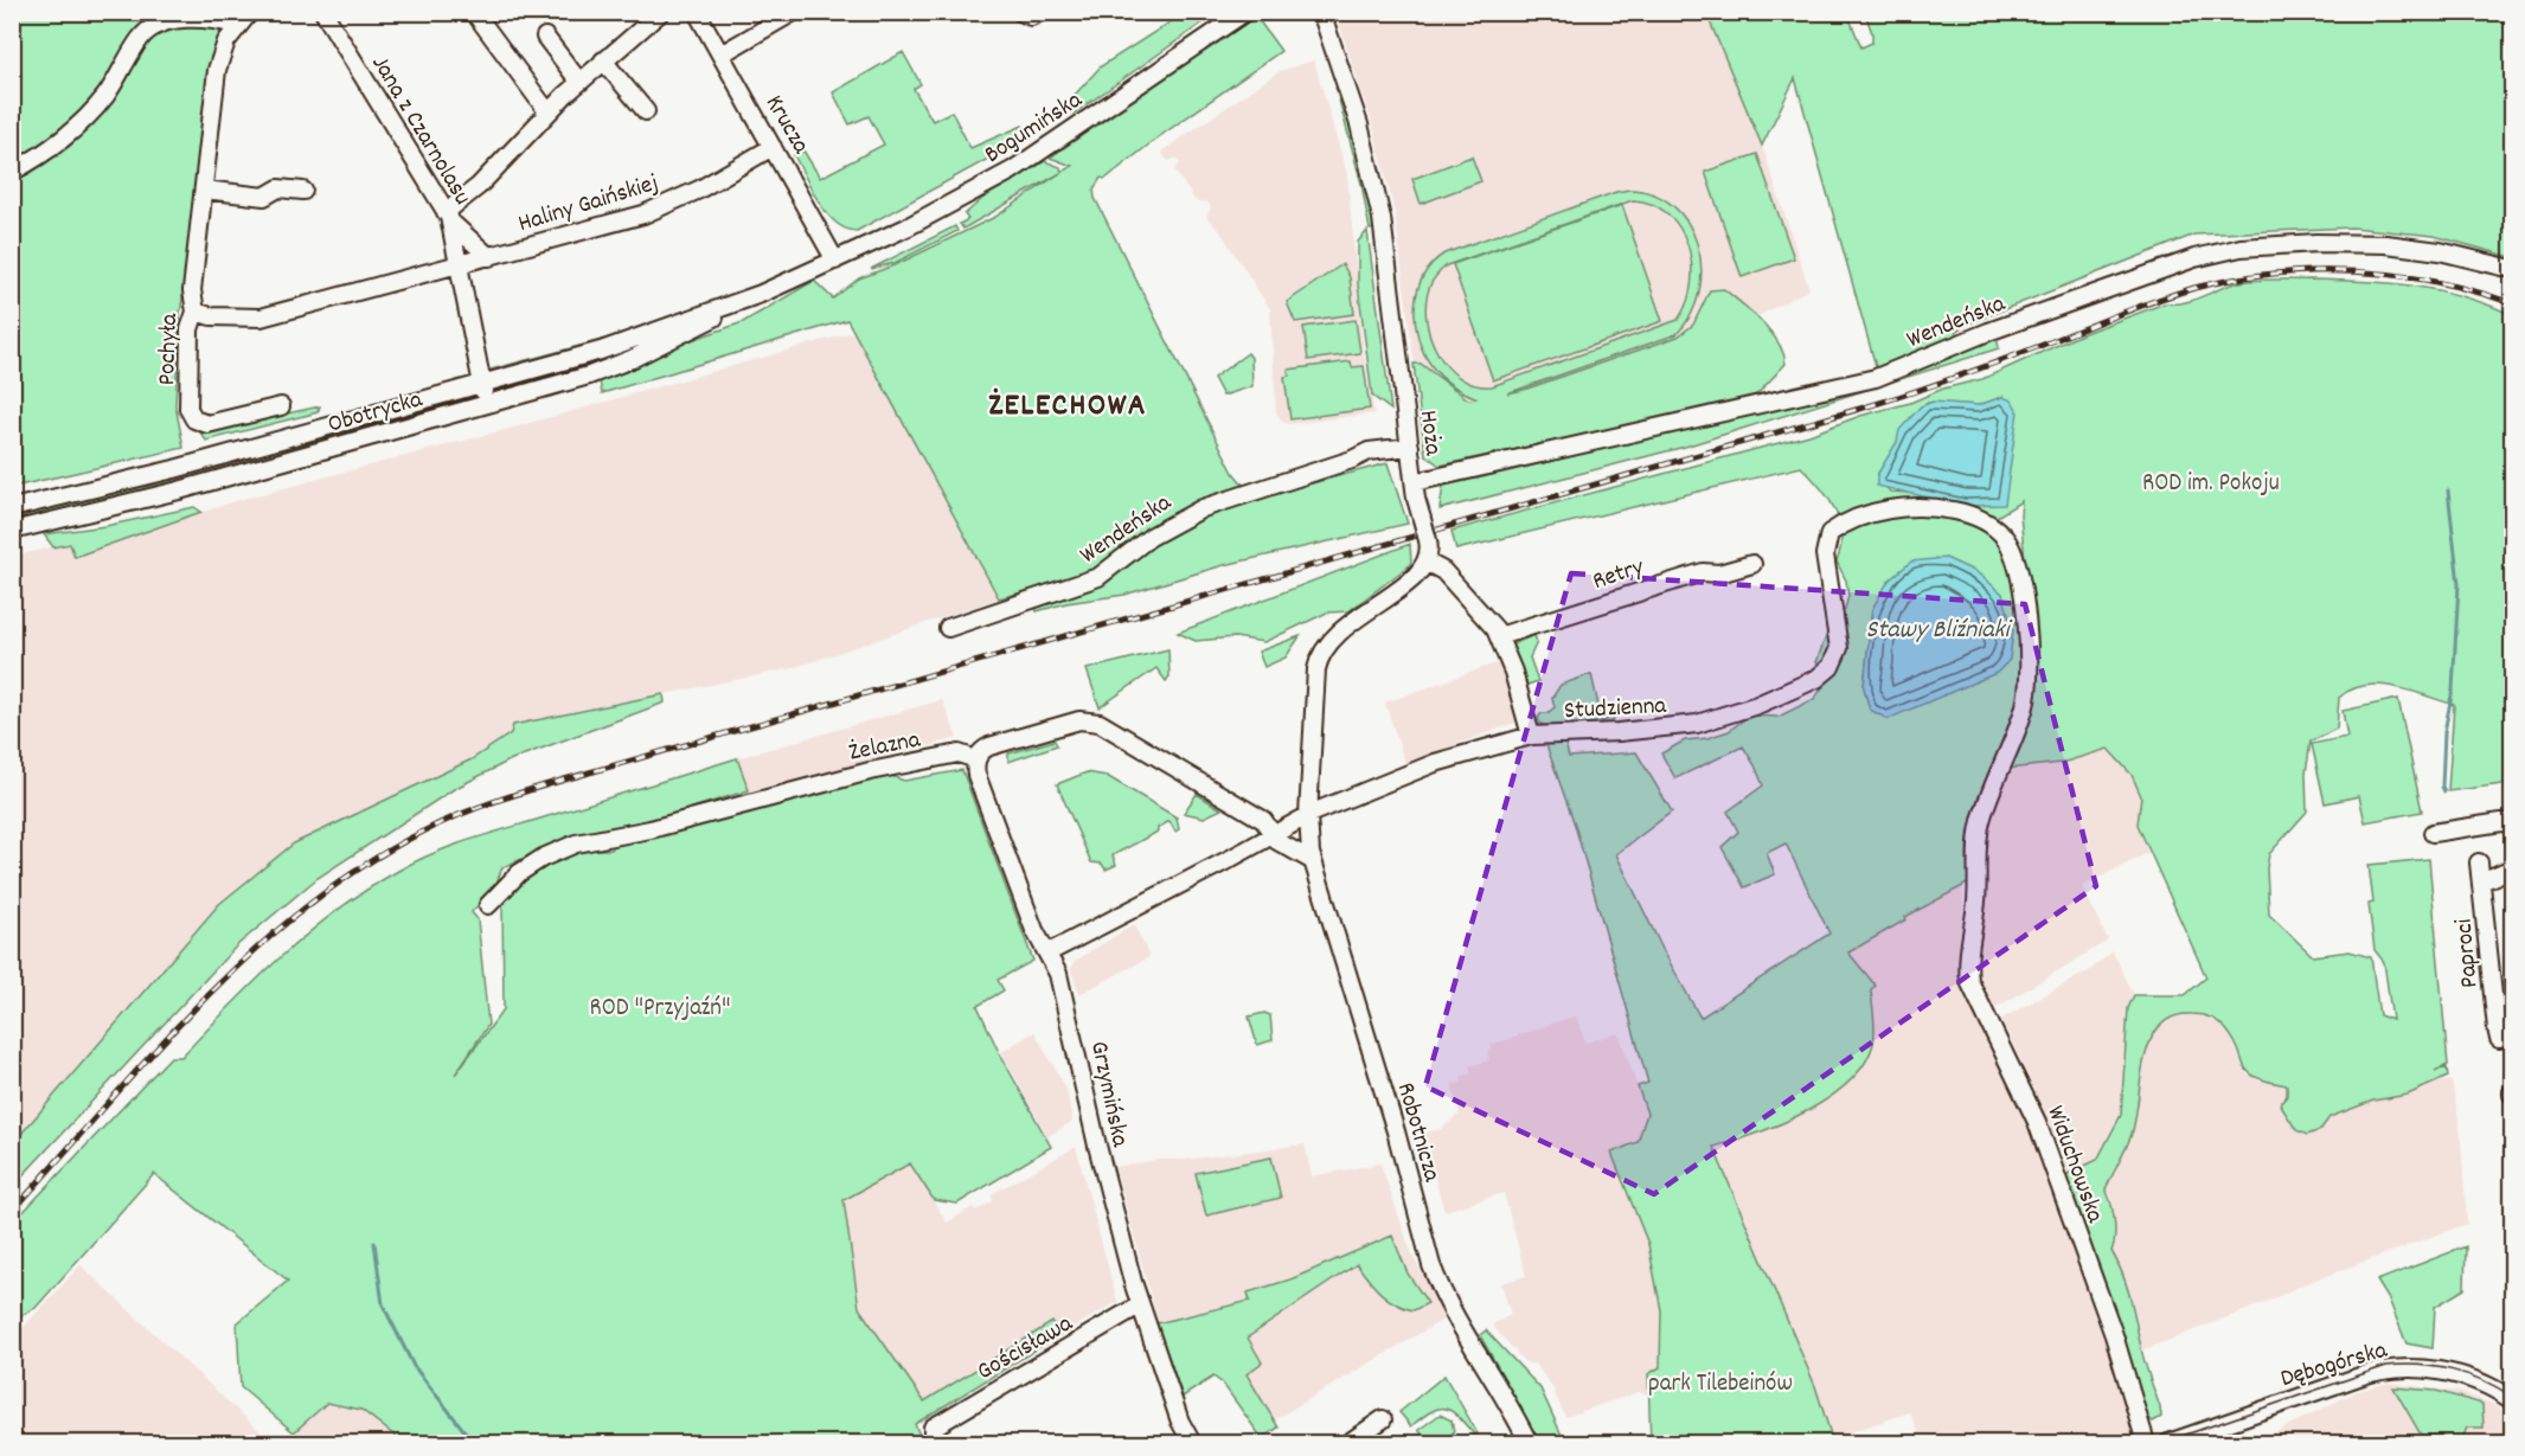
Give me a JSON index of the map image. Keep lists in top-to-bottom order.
{
  "streets": {
    "street": [
      "Krucza",
      "Bogumińska",
      "Jana z Czarnolasu",
      "Haliny Gaińskiej",
      "Wendeńska",
      "Pochyła",
      "Obotrycka",
      "Hoża",
      "Retry",
      "Studzienna",
      "Żelazna",
      "Paproci",
      "Grzymińska",
      "Robotnicza",
      "Widuchowska",
      "Gościsława",
      "Dębogórska"
    ]
  },
  "crossings": [
    ["Krucza", "Bogumińska"],
    ["Krucza", "Haliny Gaińskiej"],
    ["Krucza", "Obotrycka"],
    ["Bogumińska", "Obotrycka"],
    ["Jana z Czarnolasu", "Haliny Gaińskiej"],
    ["Jana z Czarnolasu", "Obotrycka"],
    ["Haliny Gaińskiej", "Pochyła"],
    ["Wendeńska", "Hoża"],
    ["Studzienna", "Grzymińska"],
    ["Studzienna", "Robotnicza"],
    ["Studzienna", "Widuchowska"],
    ["Żelazna", "Grzymińska"],
    ["Grzymińska", "Gościsława"]
  ],
  "districts": ["ŻELECHOWA"],
  "water": ["Stawy Bliźniaki"],
  "parks": ["ROD im. Pokoju", "ROD \"Przyjaźń\"", "park Tilebeinów"]
}
